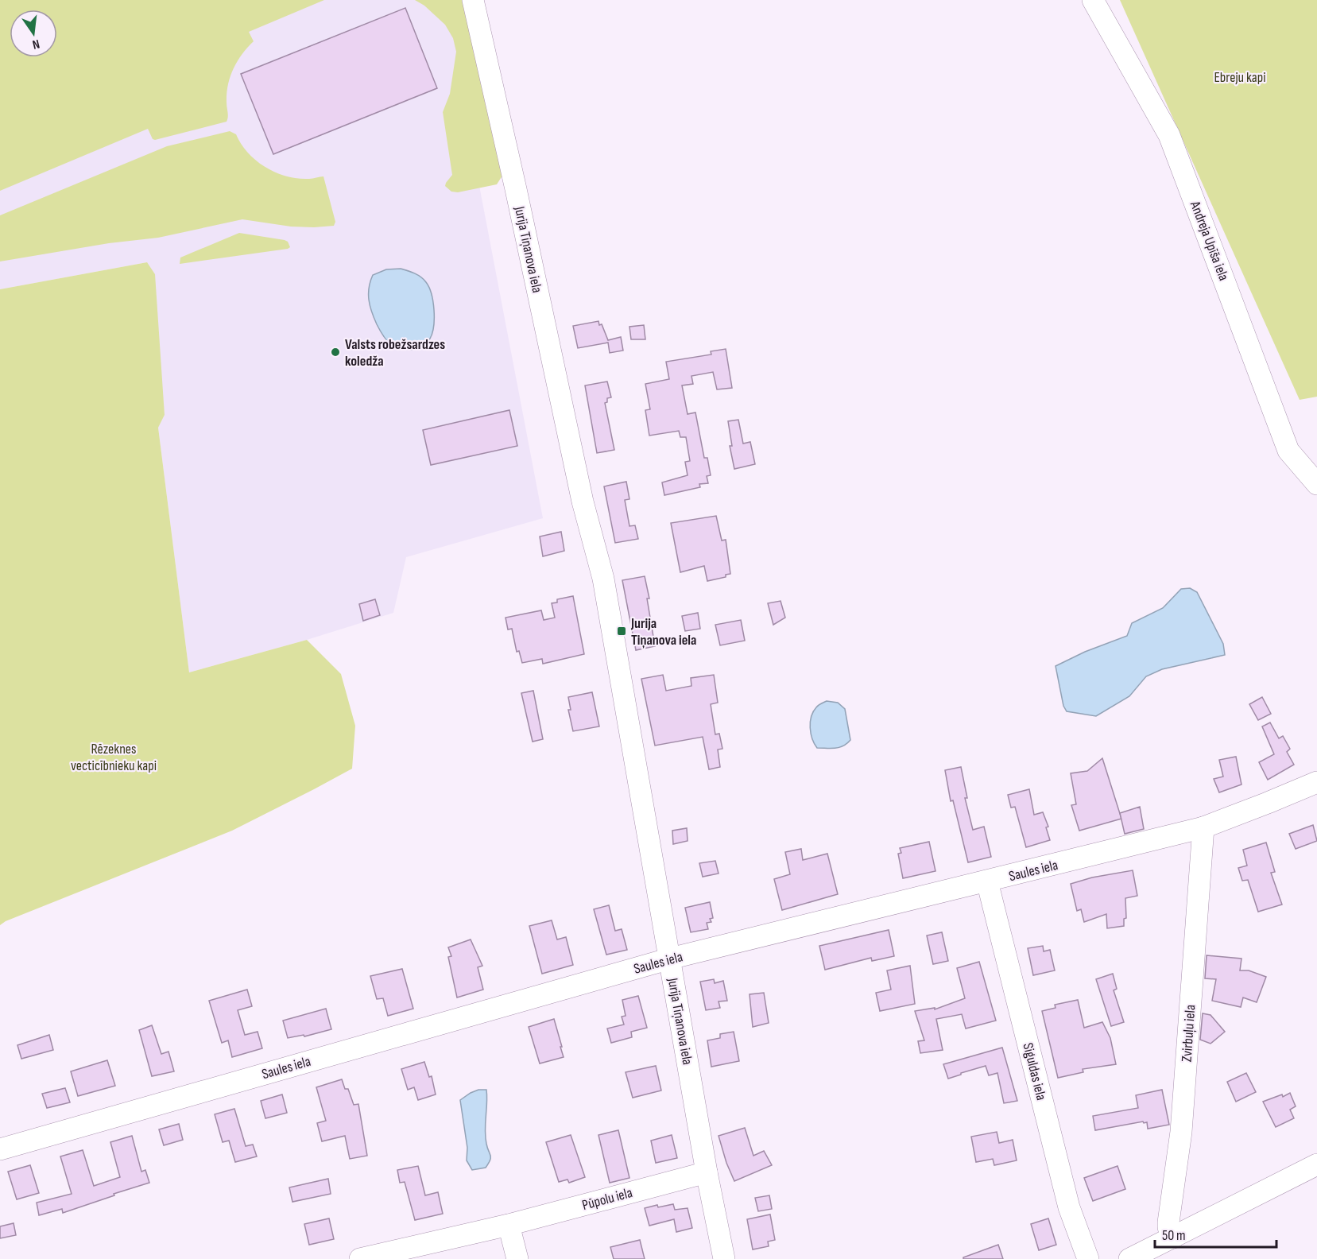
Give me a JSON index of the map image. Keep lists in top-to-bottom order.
{
  "streets": {
    "street": [
      "Andreja Upīša iela",
      "Jurija Tiņanova iela",
      "Saules iela",
      "Zvirbuļu iela",
      "Siguldas iela",
      "Pūpolu iela"
    ]
  },
  "crossings": [
    ["Jurija Tiņanova iela", "Saules iela"],
    ["Jurija Tiņanova iela", "Pūpolu iela"],
    ["Saules iela", "Zvirbuļu iela"],
    ["Saules iela", "Siguldas iela"]
  ],
  "parks": ["Ebreju kapi", "Rēzeknes vecticībnieku kapi"],
  "places": {
    "other": ["Valsts robežsardzes koledža"],
    "transit": ["Jurija Tiņanova iela"]
  },
  "scale_bar": "50 m",
  "north": "bottom"
}
